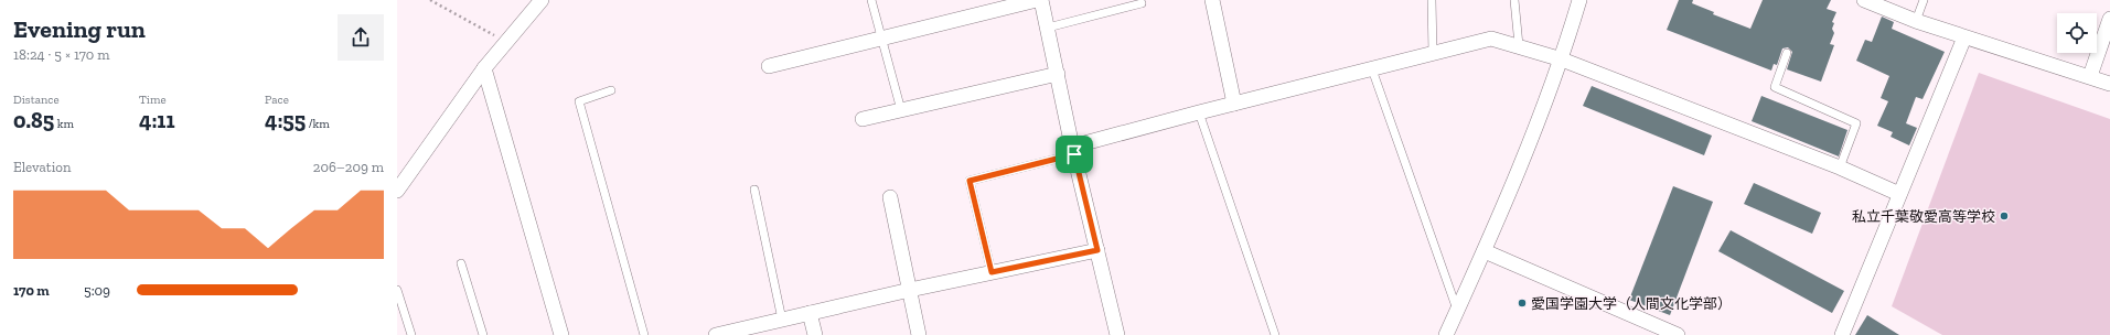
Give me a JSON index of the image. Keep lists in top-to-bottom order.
{
  "places": ["私立千葉敬愛高等学校", "愛国学園大学（人間文化学部）"],
  "page": {
    "heading": ["Evening run", "18:24 · 5 × 170 m"],
    "stats": [
      ["Distance", "0.85 km"],
      ["Time", "4:11"],
      ["Pace", "4:55 /km"]
    ],
    "chart": ["Elevation", "206–209 m"],
    "list": [
      {
        "name": "170 m",
        "note": "5:09"
      }
    ]
  }
}
